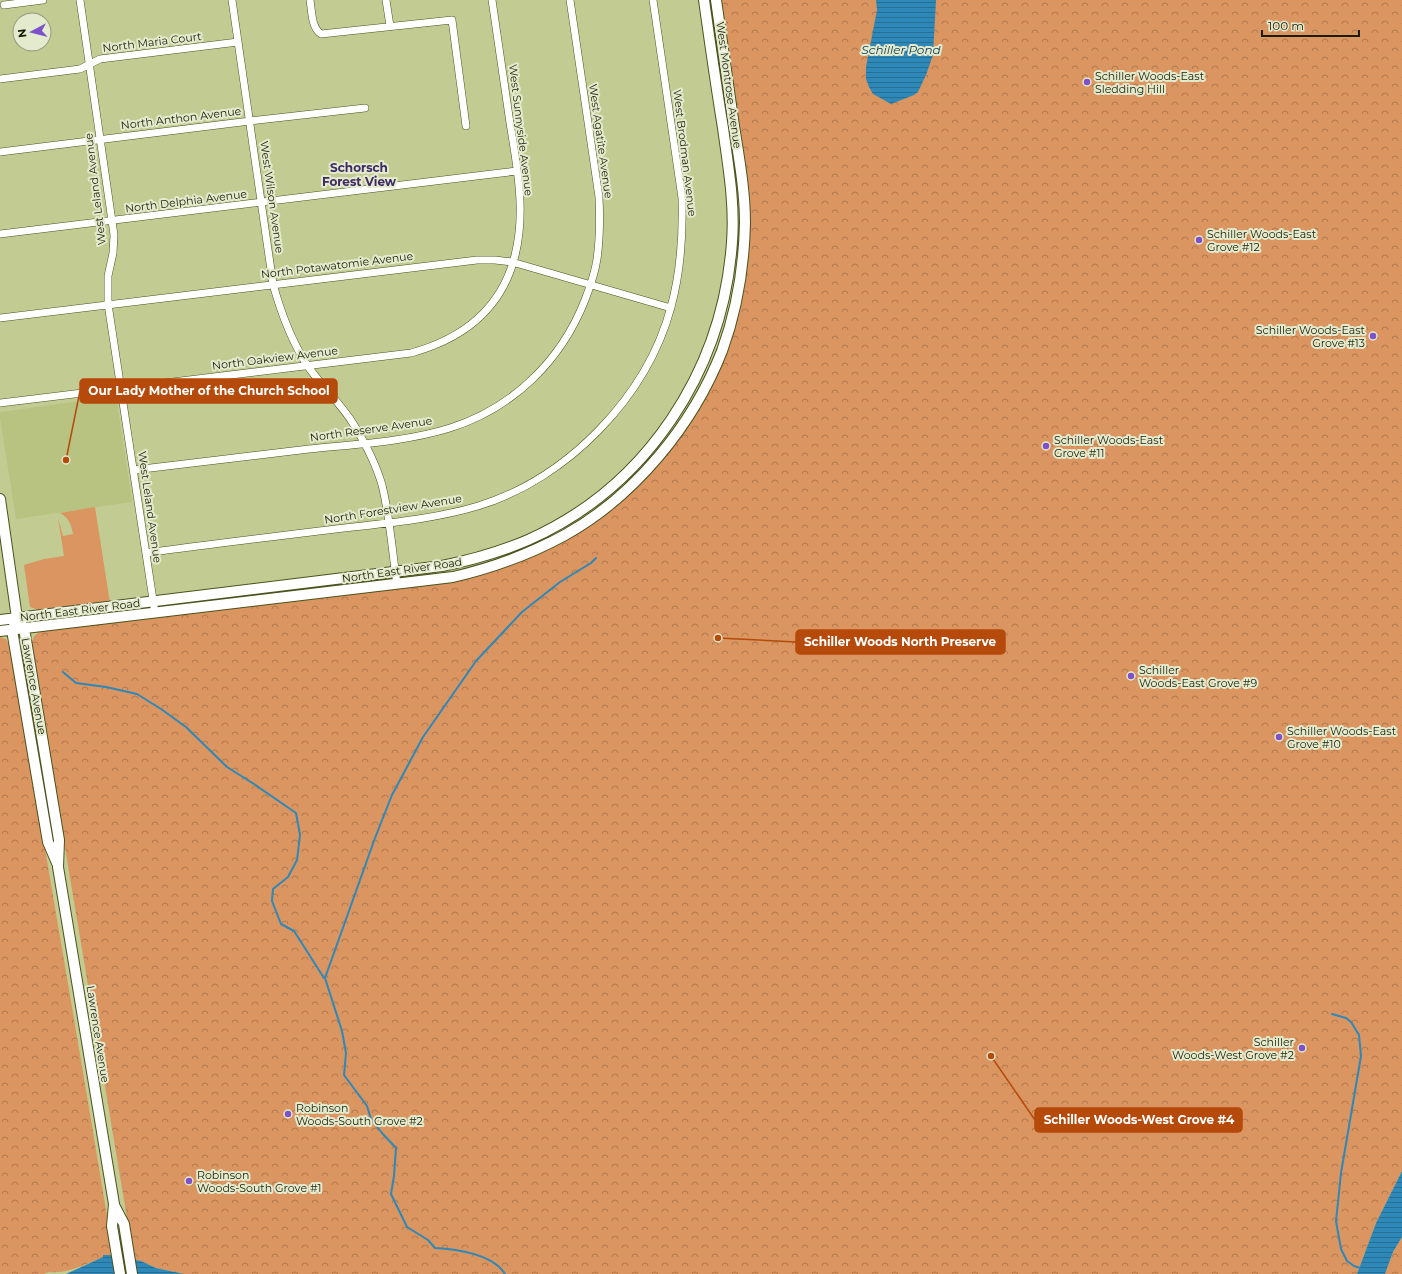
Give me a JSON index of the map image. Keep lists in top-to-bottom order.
{
  "streets": {
    "main road": ["West Montrose Avenue", "North East River Road", "Lawrence Avenue"],
    "street": [
      "North Maria Court",
      "North Anthon Avenue",
      "West Sunnyside Avenue",
      "West Agatite Avenue",
      "West Brodman Avenue",
      "West Leland Avenue",
      "West Wilson Avenue",
      "North Delphia Avenue",
      "North Potawatomie Avenue",
      "North Oakview Avenue",
      "North Reserve Avenue",
      "North Forestview Avenue"
    ]
  },
  "crossings": [
    ["North Maria Court", "West Leland Avenue"],
    ["North Maria Court", "West Wilson Avenue"],
    ["West Montrose Avenue", "North East River Road"],
    ["North Anthon Avenue", "West Leland Avenue"],
    ["North Anthon Avenue", "West Wilson Avenue"],
    ["West Sunnyside Avenue", "North Delphia Avenue"],
    ["West Sunnyside Avenue", "North Potawatomie Avenue"],
    ["West Sunnyside Avenue", "North Oakview Avenue"],
    ["West Agatite Avenue", "North Potawatomie Avenue"],
    ["West Agatite Avenue", "North Reserve Avenue"],
    ["West Brodman Avenue", "North Potawatomie Avenue"],
    ["West Brodman Avenue", "North Forestview Avenue"],
    ["West Leland Avenue", "North Delphia Avenue"],
    ["West Leland Avenue", "North Potawatomie Avenue"],
    ["West Leland Avenue", "North Oakview Avenue"],
    ["West Leland Avenue", "North Reserve Avenue"],
    ["West Leland Avenue", "North Forestview Avenue"],
    ["West Leland Avenue", "North East River Road"],
    ["West Wilson Avenue", "North Delphia Avenue"],
    ["West Wilson Avenue", "North Potawatomie Avenue"],
    ["West Wilson Avenue", "North Oakview Avenue"],
    ["West Wilson Avenue", "North Reserve Avenue"],
    ["West Wilson Avenue", "North Forestview Avenue"],
    ["West Wilson Avenue", "North East River Road"],
    ["North Potawatomie Avenue", "North Oakview Avenue"],
    ["North Potawatomie Avenue", "North Reserve Avenue"],
    ["North Potawatomie Avenue", "North Forestview Avenue"],
    ["North East River Road", "Lawrence Avenue"]
  ],
  "districts": ["Schorsch Forest View"],
  "water": ["Schiller Pond"],
  "places": [
    "Schiller Woods-East Sledding Hill",
    "Schiller Woods-East Grove #12",
    "Schiller Woods-East Grove #13",
    "Schiller Woods-East Grove #11",
    "Our Lady Mother of the Church School",
    "Schiller Woods North Preserve",
    "Schiller Woods-East Grove #9",
    "Schiller Woods-East Grove #10",
    "Schiller Woods-West Grove #2",
    "Schiller Woods-West Grove #4",
    "Robinson Woods-South Grove #2",
    "Robinson Woods-South Grove #1"
  ],
  "scale_bar": "100 m",
  "north": "left"
}
